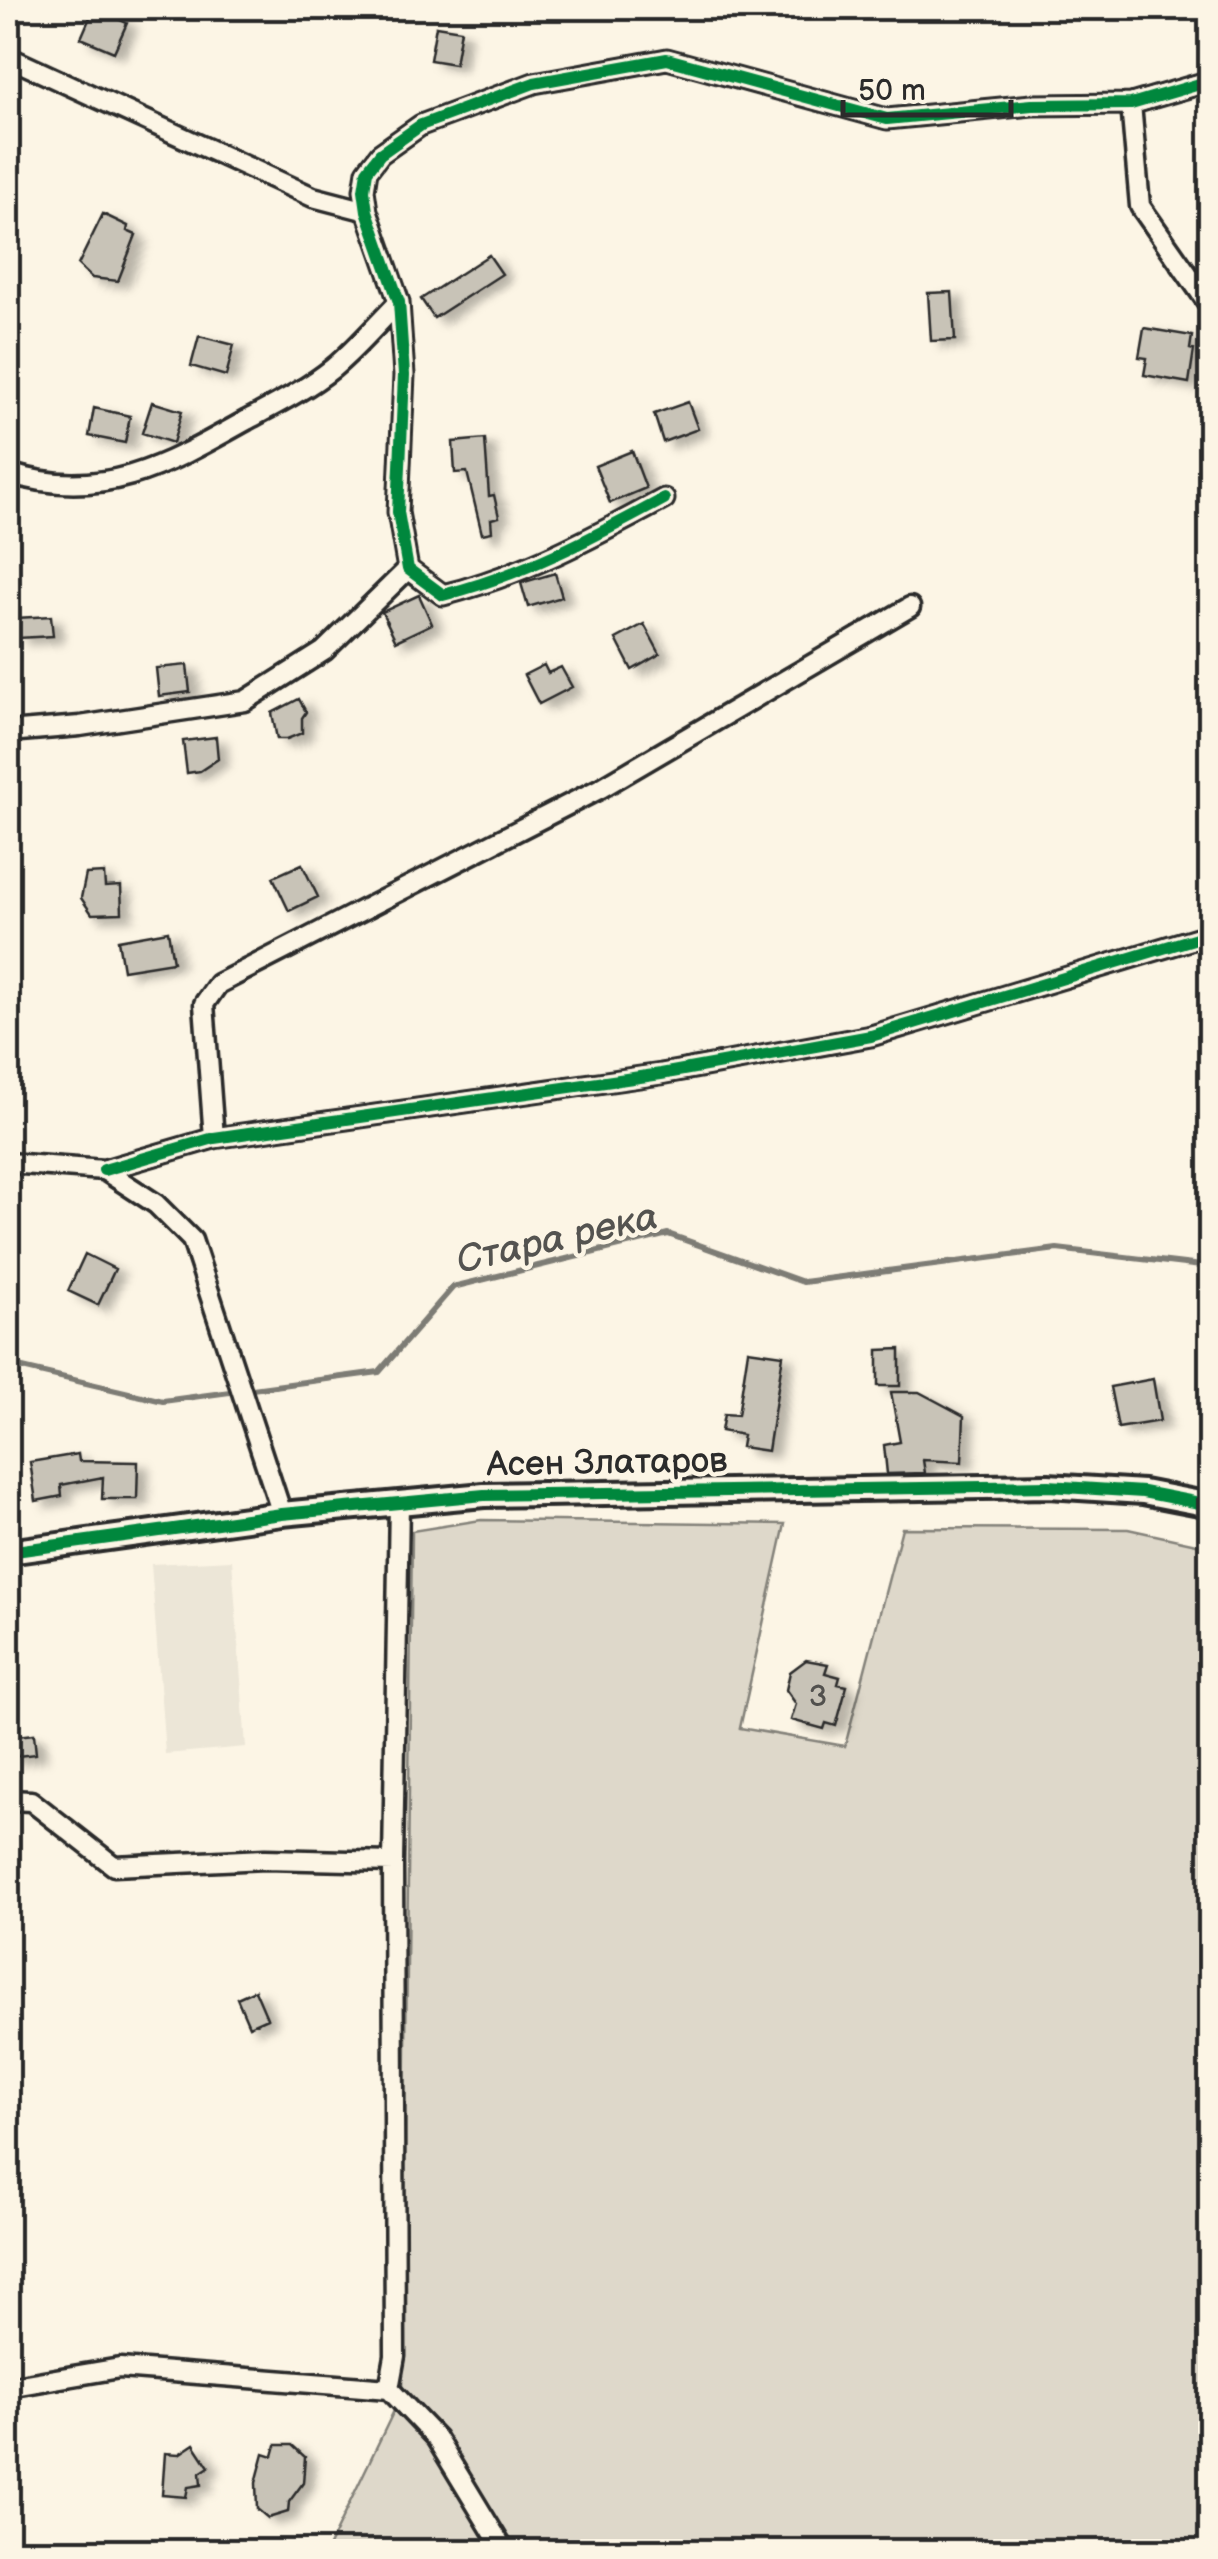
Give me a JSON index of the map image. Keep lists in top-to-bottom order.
{
  "streets": {
    "street": ["Асен Златаров"]
  },
  "water": ["Стара река"],
  "house_numbers": ["3"],
  "scale_bar": "50 m"
}
